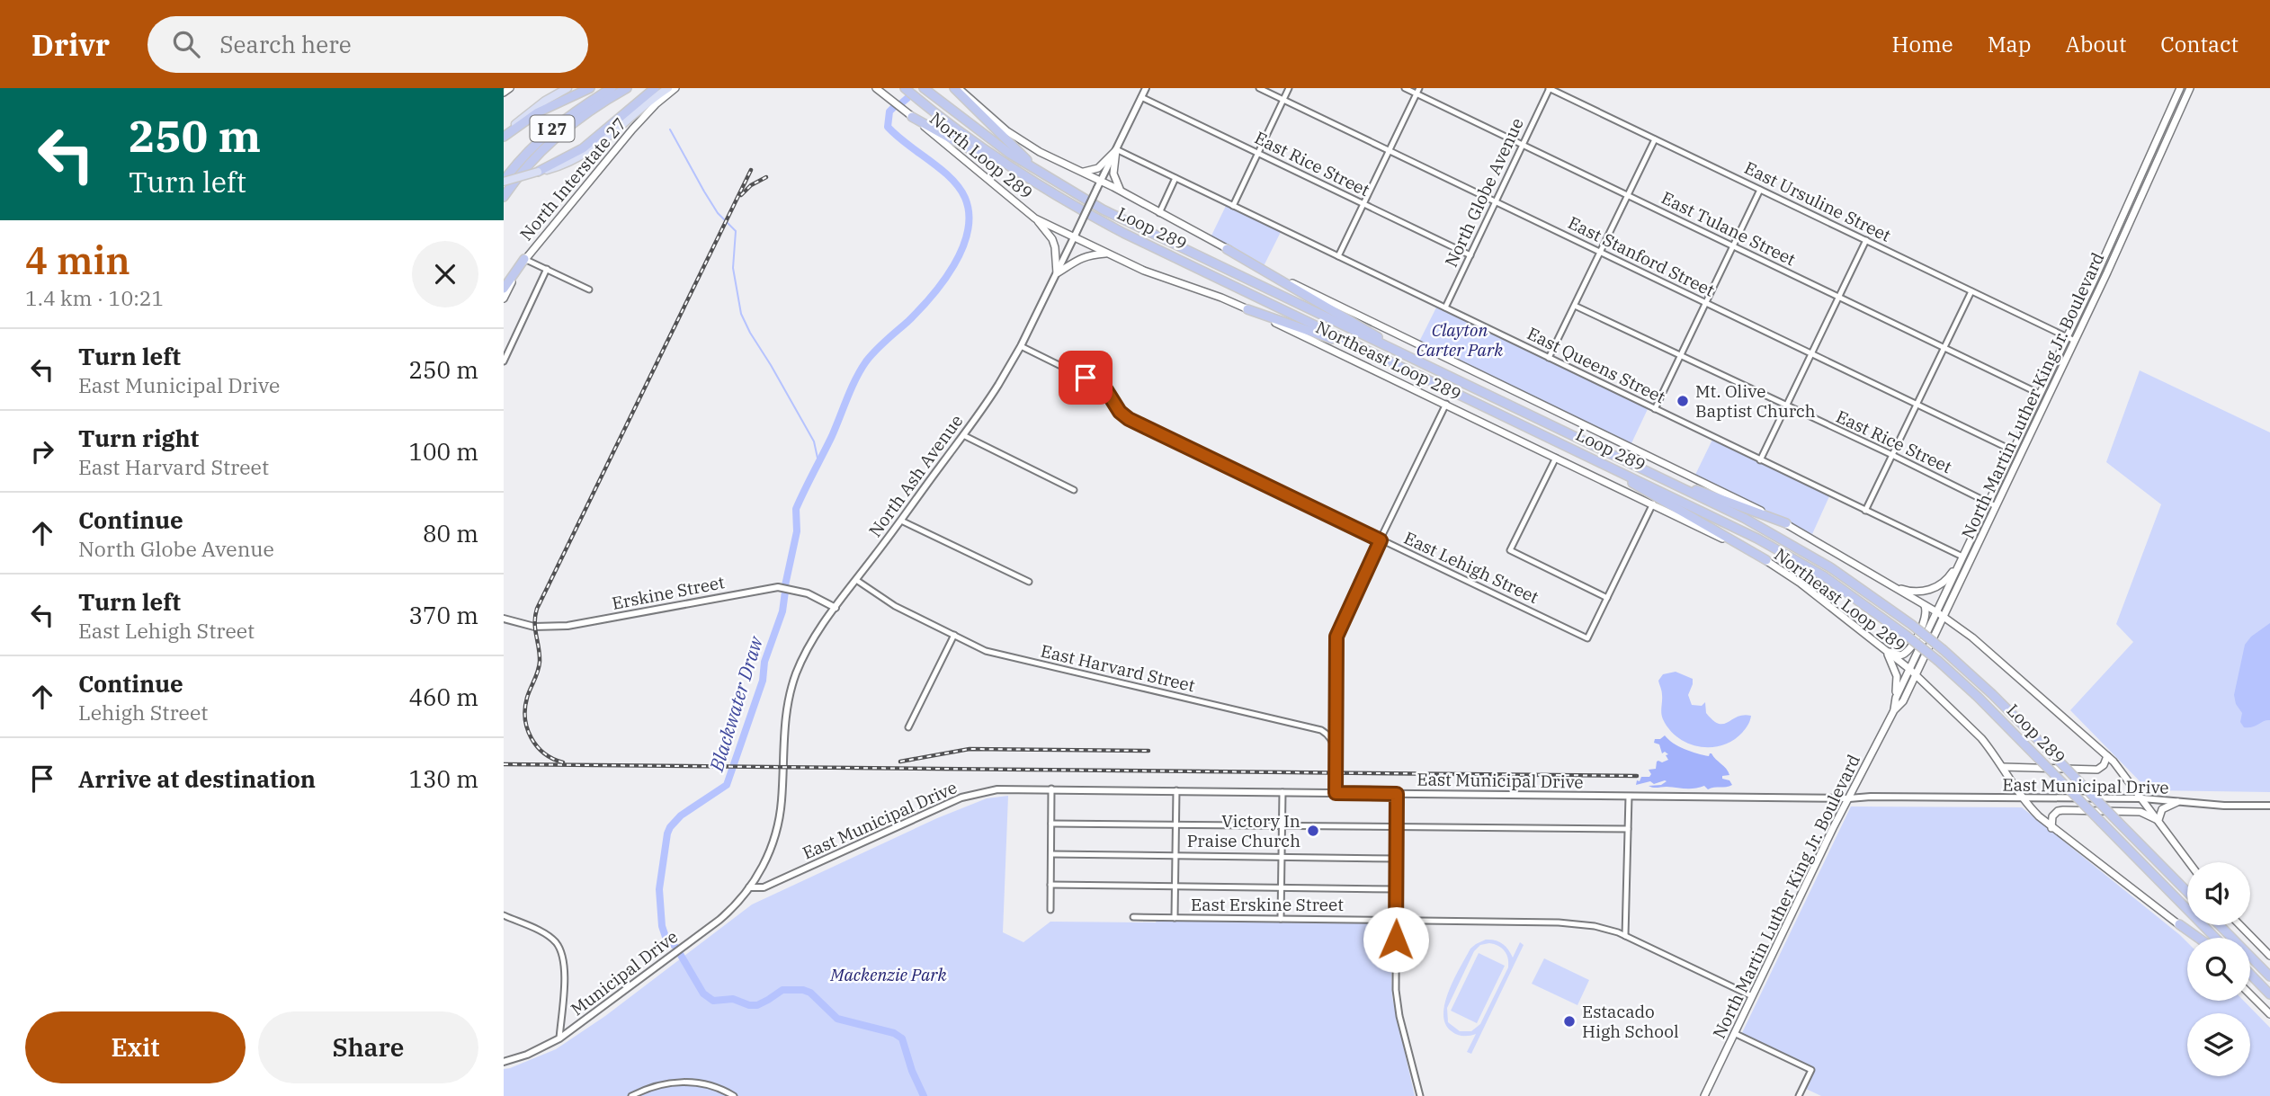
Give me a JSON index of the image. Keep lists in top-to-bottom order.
{
  "streets": {
    "highway": ["I 27", "Loop 289"],
    "main road": [
      "North Loop 289",
      "North Interstate 27",
      "Northeast Loop 289",
      "North Martin Luther King Jr. Boulevard"
    ],
    "street": [
      "East Rice Street",
      "North Globe Avenue",
      "East Ursuline Street",
      "East Tulane Street",
      "East Stanford Street",
      "East Queens Street",
      "North Ash Avenue",
      "East Lehigh Street",
      "Erskine Street",
      "East Harvard Street",
      "East Municipal Drive",
      "East Erskine Street",
      "Municipal Drive"
    ]
  },
  "crossings": [
    ["North Loop 289", "Northeast Loop 289"],
    ["North Loop 289", "North Ash Avenue"],
    ["East Rice Street", "North Globe Avenue"],
    ["East Rice Street", "North Martin Luther King Jr. Boulevard"],
    ["East Rice Street", "North Ash Avenue"],
    ["North Globe Avenue", "East Ursuline Street"],
    ["North Globe Avenue", "East Tulane Street"],
    ["North Globe Avenue", "East Stanford Street"],
    ["North Globe Avenue", "East Queens Street"],
    ["East Ursuline Street", "North Martin Luther King Jr. Boulevard"],
    ["East Tulane Street", "North Martin Luther King Jr. Boulevard"],
    ["East Stanford Street", "North Martin Luther King Jr. Boulevard"],
    ["Northeast Loop 289", "North Martin Luther King Jr. Boulevard"],
    ["Northeast Loop 289", "North Ash Avenue"],
    ["Northeast Loop 289", "East Municipal Drive"],
    ["East Queens Street", "North Martin Luther King Jr. Boulevard"],
    ["East Queens Street", "North Ash Avenue"],
    ["North Martin Luther King Jr. Boulevard", "East Municipal Drive"],
    ["North Martin Luther King Jr. Boulevard", "East Erskine Street"],
    ["North Ash Avenue", "East Lehigh Street"],
    ["North Ash Avenue", "Erskine Street"],
    ["North Ash Avenue", "East Harvard Street"],
    ["North Ash Avenue", "East Municipal Drive"],
    ["North Ash Avenue", "Municipal Drive"],
    ["East Municipal Drive", "Municipal Drive"]
  ],
  "water": ["Blackwater Draw"],
  "parks": ["Clayton Carter Park", "Mackenzie Park"],
  "places": ["Mt. Olive Baptist Church", "Victory In Praise Church", "Estacado High School"],
  "page": {
    "header": "Drivr",
    "search": "Search here",
    "nav": [
      "Home",
      "Map",
      "About",
      "Contact"
    ],
    "turn": ["250 m", "Turn left"],
    "heading": ["4 min", "1.4 km · 10:21"],
    "list": [
      {
        "name": "Turn left",
        "note": "East Municipal Drive",
        "value": "250 m"
      },
      {
        "name": "Turn right",
        "note": "East Harvard Street",
        "value": "100 m"
      },
      {
        "name": "Continue",
        "note": "North Globe Avenue",
        "value": "80 m"
      },
      {
        "name": "Turn left",
        "note": "East Lehigh Street",
        "value": "370 m"
      },
      {
        "name": "Continue",
        "note": "Lehigh Street",
        "value": "460 m"
      },
      {
        "name": "Arrive at destination",
        "value": "130 m"
      }
    ],
    "buttons": ["Exit", "Share"]
  }
}
